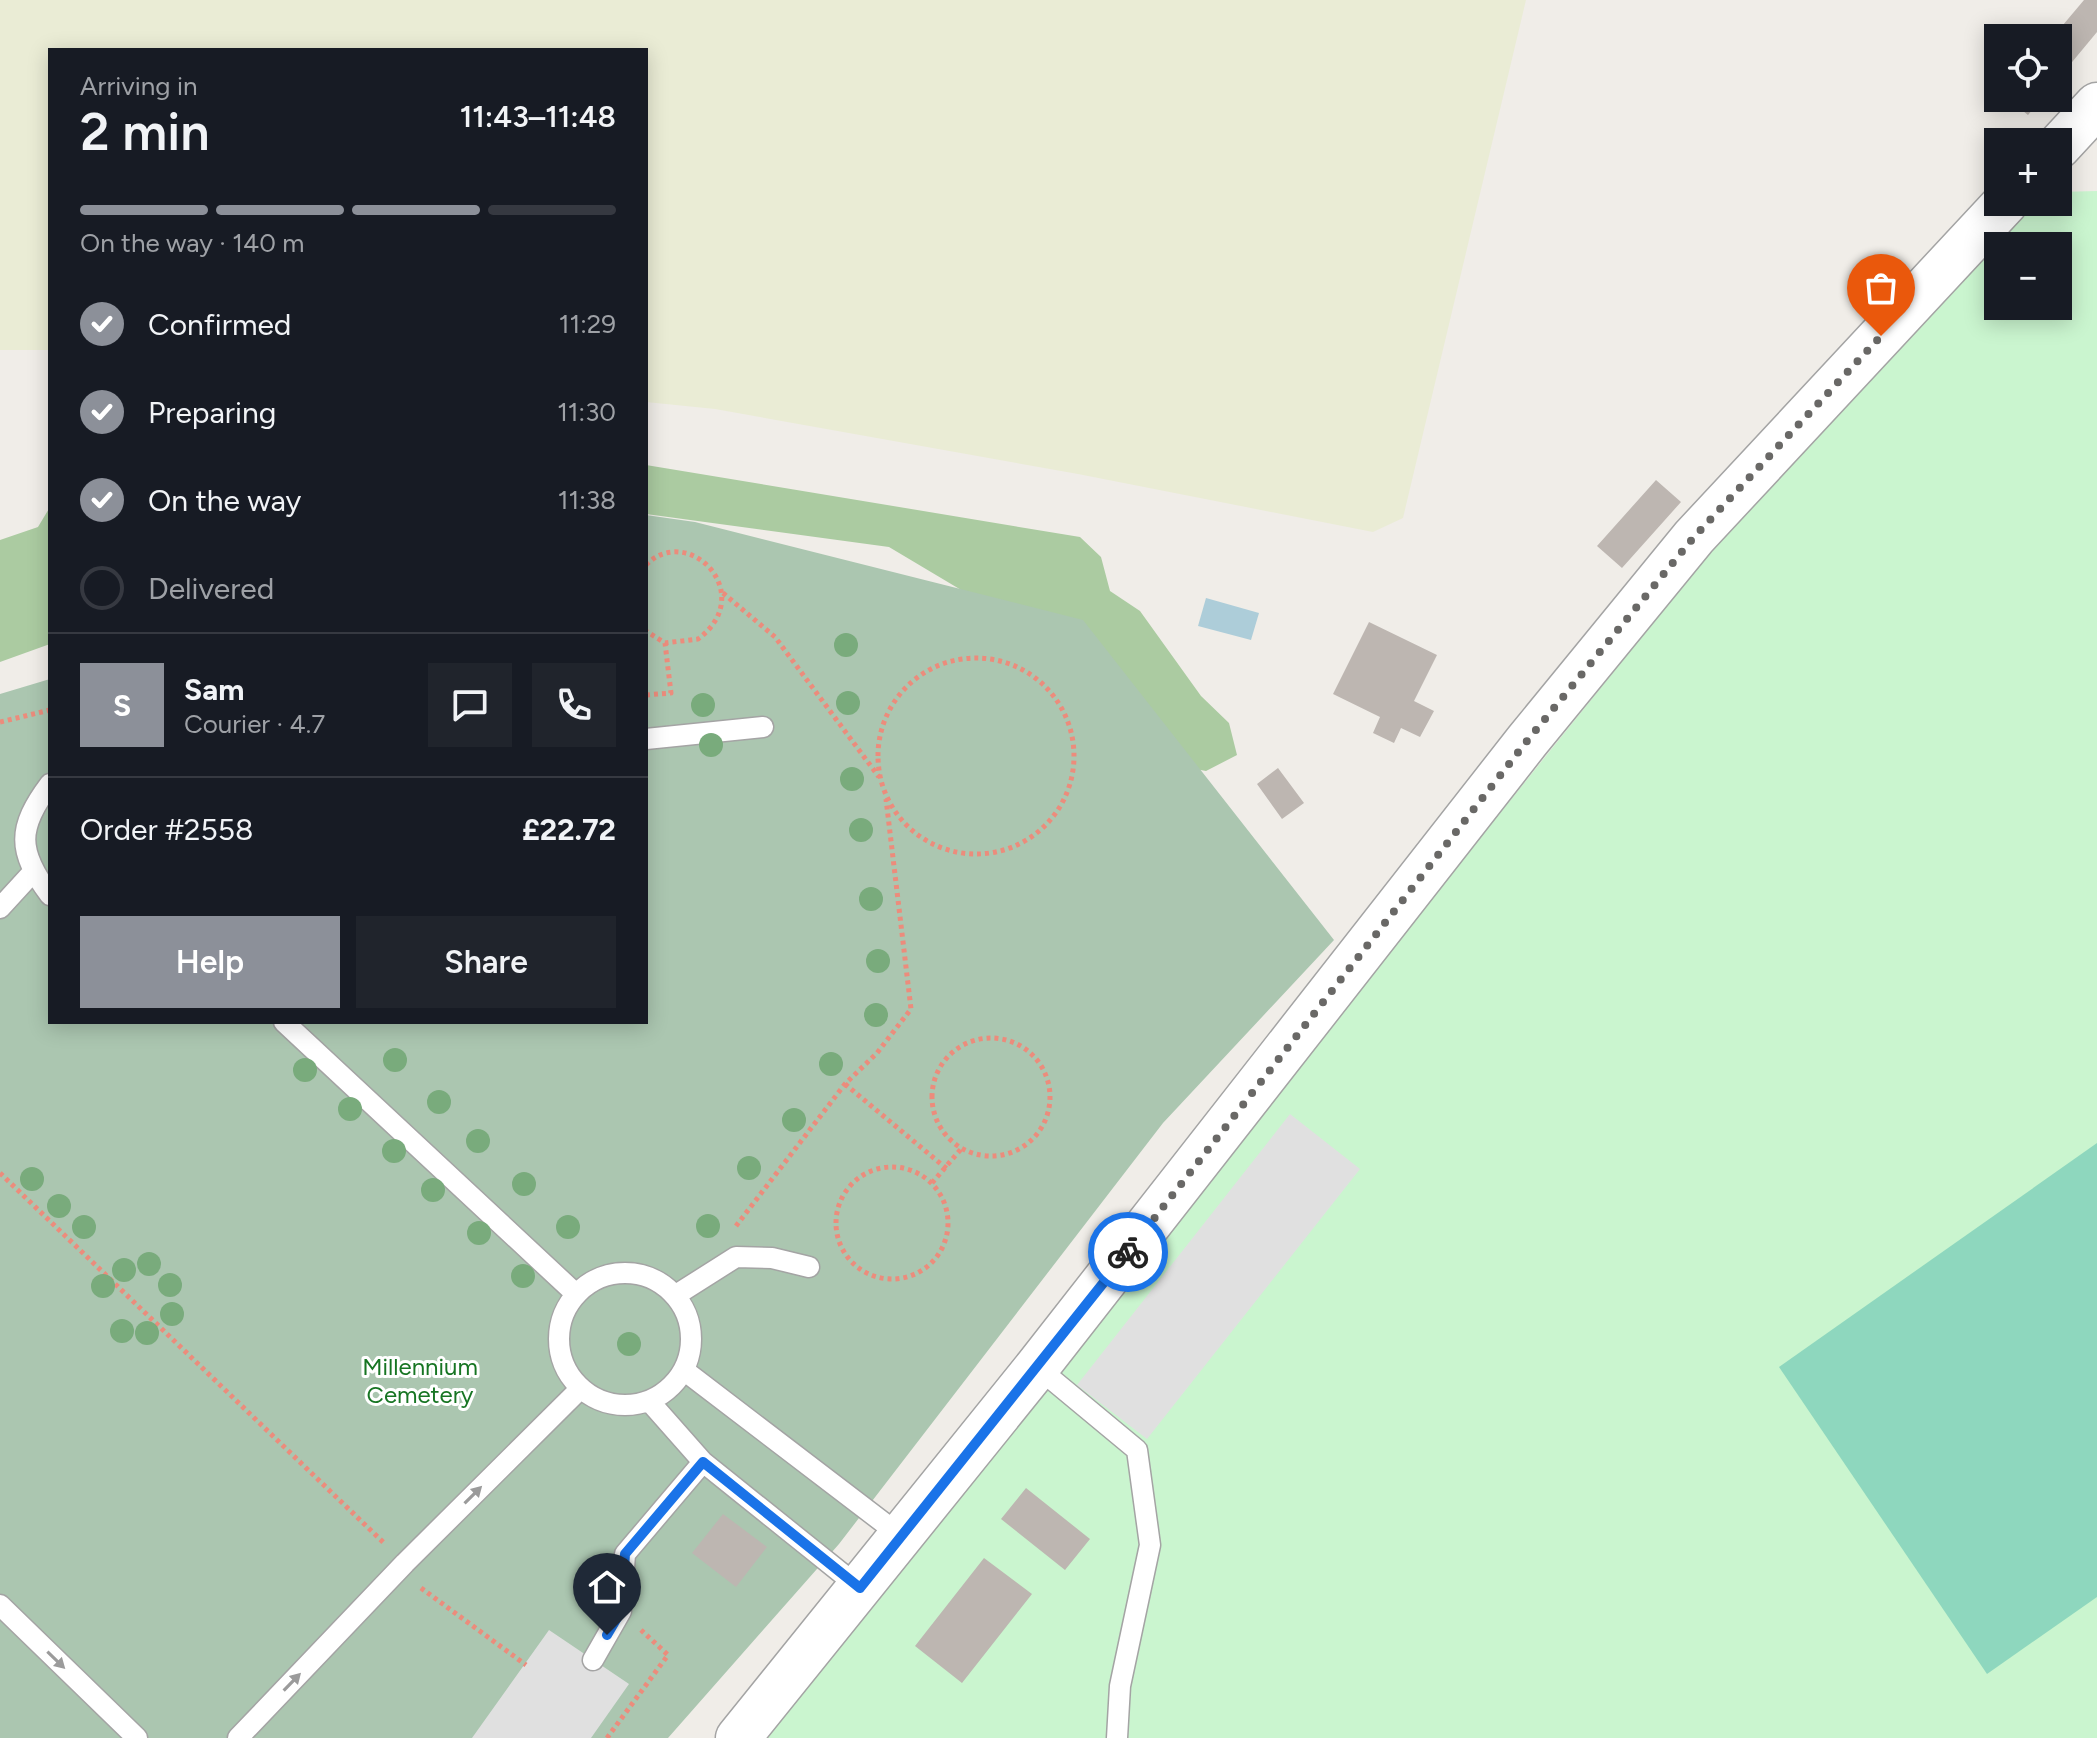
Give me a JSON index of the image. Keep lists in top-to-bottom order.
{
  "parks": ["Millennium Cemetery"],
  "page": {
    "map_buttons": ["+", "−"],
    "heading": ["2 min", "Arriving in", "11:43–11:48"],
    "panel": [
      "Sam",
      "Courier · 4.7",
      "Order #2558",
      "£22.72"
    ],
    "bar": "On the way · 140 m",
    "list": [
      ["Confirmed", "11:29"],
      ["Preparing", "11:30"],
      ["On the way", "11:38"],
      "Delivered"
    ],
    "round": "S",
    "buttons": ["Help", "Share"]
  }
}
